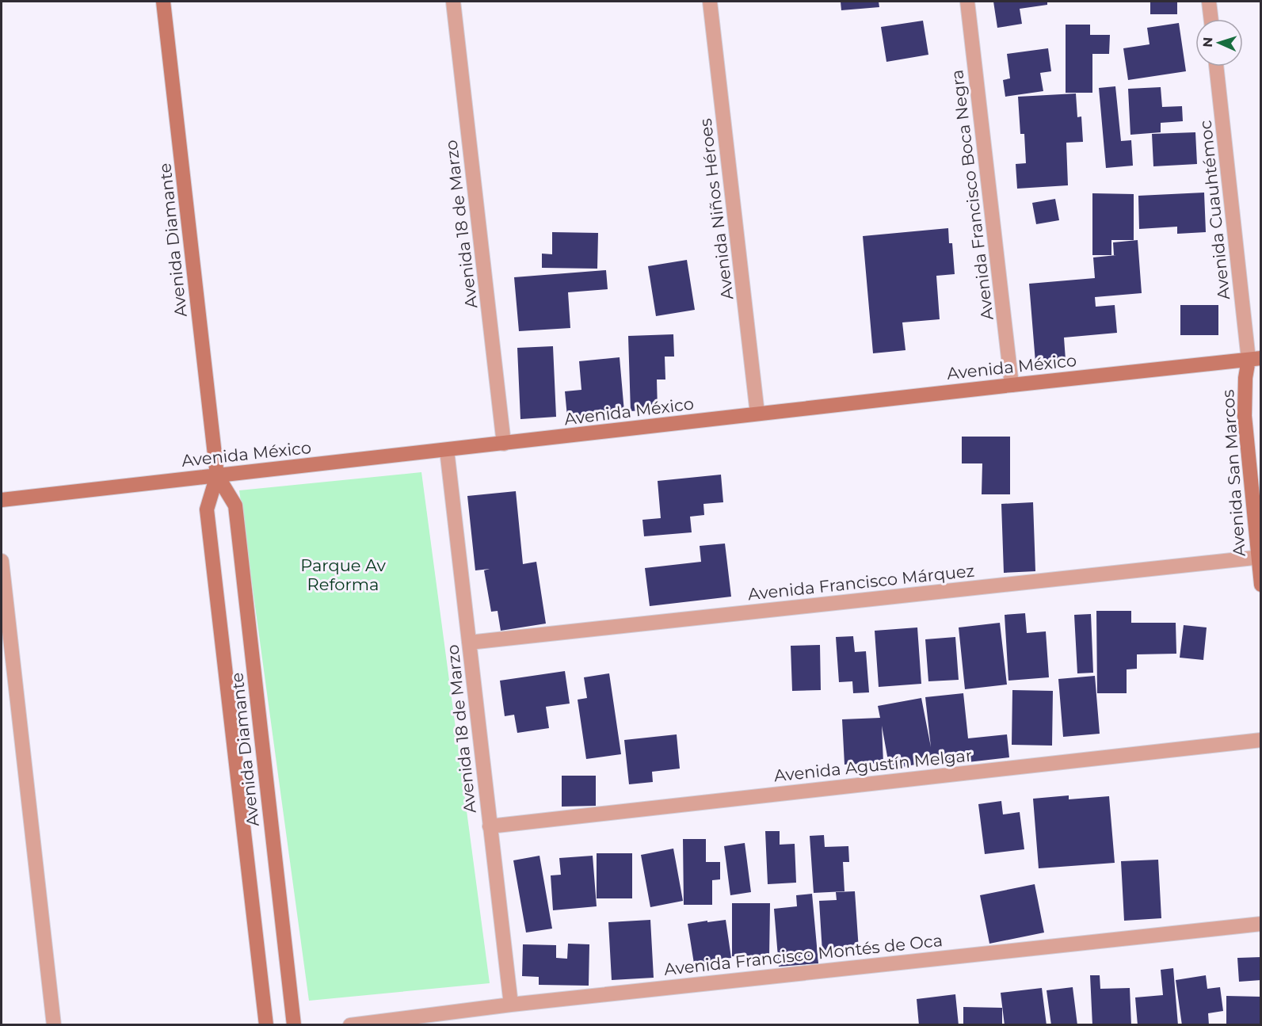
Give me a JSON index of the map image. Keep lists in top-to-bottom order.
{
  "streets": {
    "main road": ["Avenida Diamante", "Avenida México", "Avenida San Marcos"],
    "street": [
      "Avenida Francisco Boca Negra",
      "Avenida Niños Héroes",
      "Avenida Cuauhtémoc",
      "Avenida 18 de Marzo",
      "Avenida Francisco Márquez",
      "Avenida Agustín Melgar",
      "Avenida Francisco Montés de Oca"
    ]
  },
  "crossings": [
    ["Avenida Francisco Boca Negra", "Avenida México"],
    ["Avenida Niños Héroes", "Avenida México"],
    ["Avenida Cuauhtémoc", "Avenida México"],
    ["Avenida Cuauhtémoc", "Avenida San Marcos"],
    ["Avenida 18 de Marzo", "Avenida México"],
    ["Avenida 18 de Marzo", "Avenida Francisco Márquez"],
    ["Avenida 18 de Marzo", "Avenida Agustín Melgar"],
    ["Avenida 18 de Marzo", "Avenida Francisco Montés de Oca"],
    ["Avenida Diamante", "Avenida México"],
    ["Avenida México", "Avenida San Marcos"],
    ["Avenida San Marcos", "Avenida Francisco Márquez"]
  ],
  "parks": ["Parque Av Reforma"],
  "north": "left"
}
